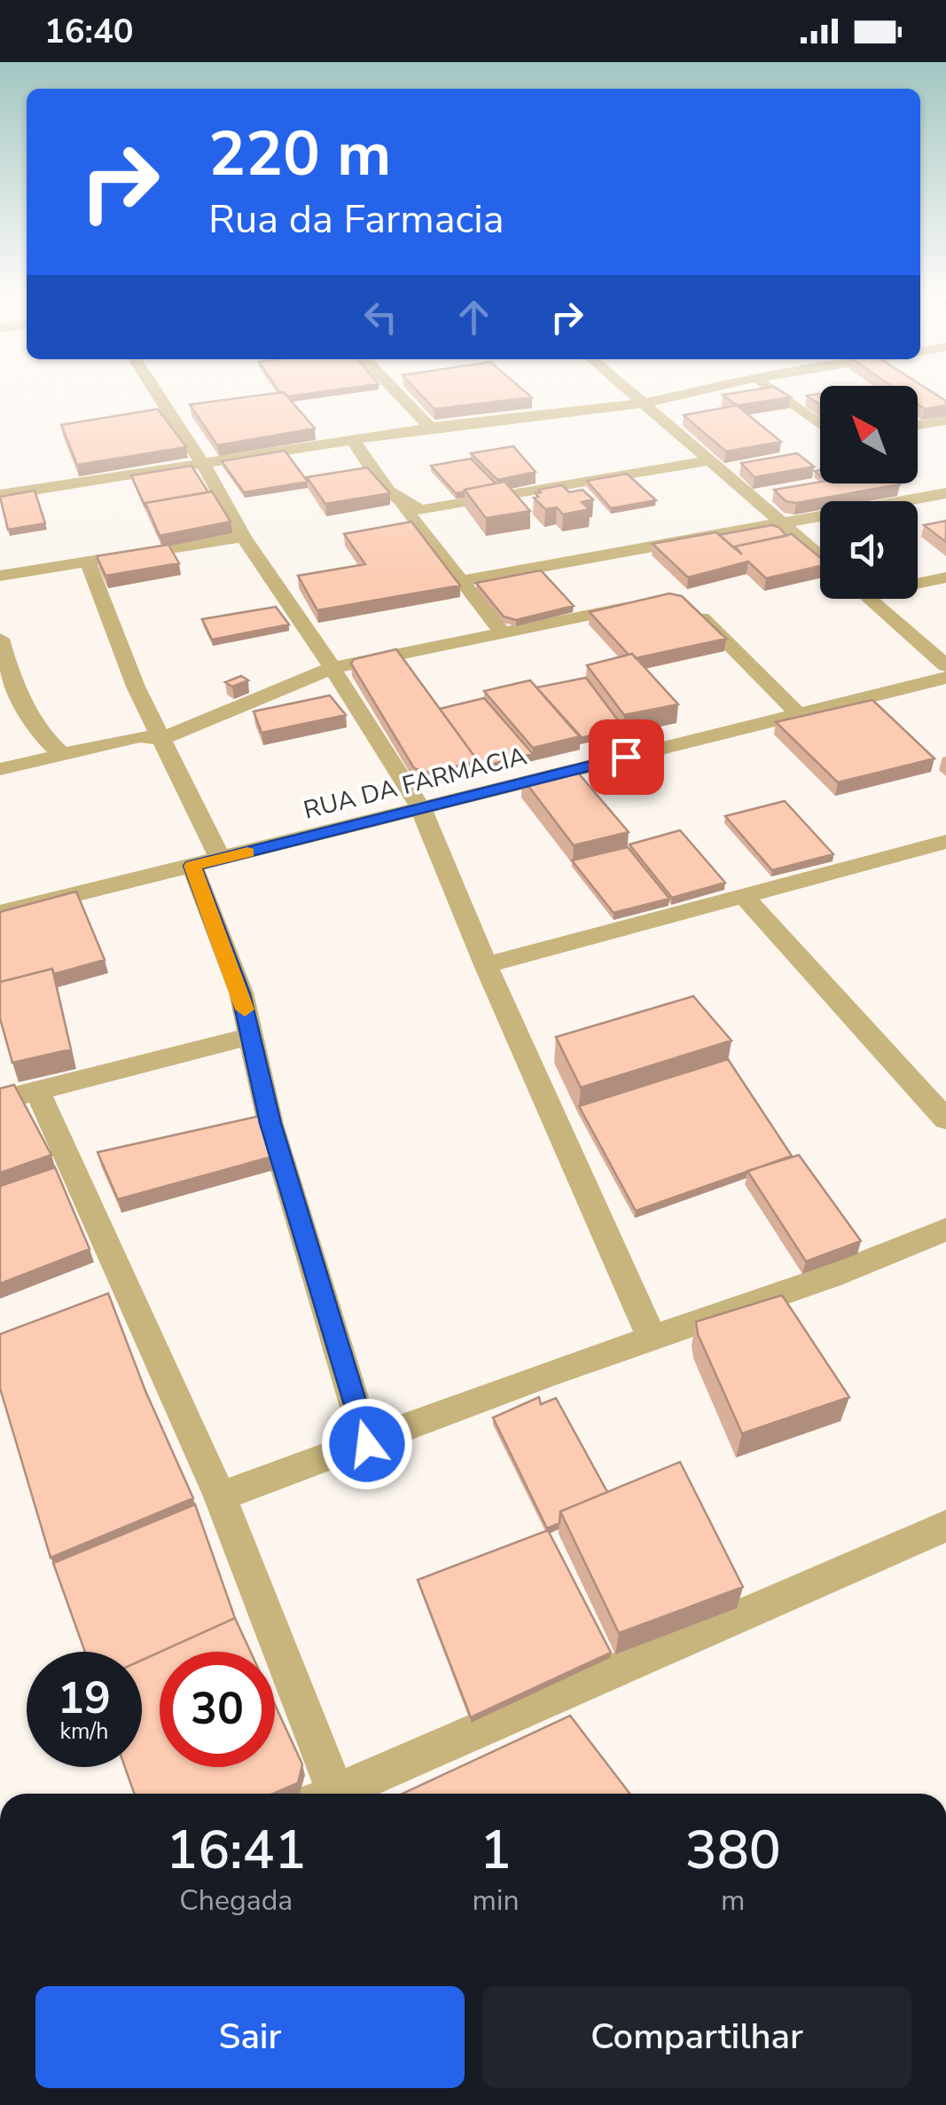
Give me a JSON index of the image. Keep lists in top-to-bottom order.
{
  "streets": {
    "street": ["RUA DA FARMACIA"]
  },
  "north": "top left",
  "page": {
    "status": "16:40",
    "turn": ["220 m", "Rua da Farmacia"],
    "speed": "19 km/h",
    "limit": "30",
    "eta": [
      "16:41",
      "Chegada",
      "1",
      "min",
      "380",
      "m"
    ],
    "buttons": ["Sair", "Compartilhar"]
  }
}
